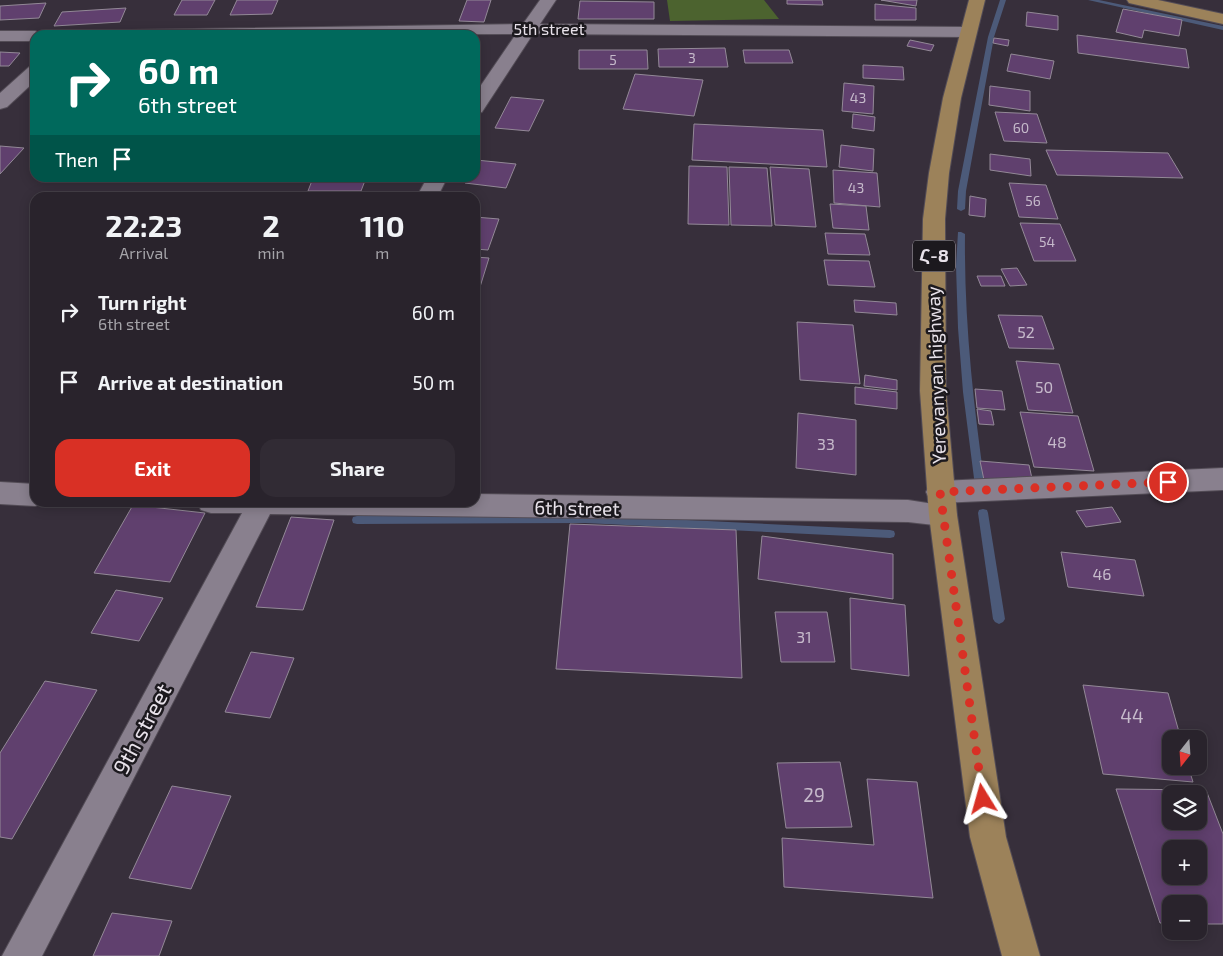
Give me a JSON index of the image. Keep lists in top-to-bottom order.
{
  "streets": {
    "main road": ["Հ-8", "Yerevanyan highway"],
    "street": ["5th street", "6th street", "9th street"]
  },
  "crossings": [
    ["5th street", "Yerevanyan highway"],
    ["Yerevanyan highway", "6th street"]
  ],
  "house_numbers": [
    "3",
    "5",
    "43",
    "60",
    "43",
    "56",
    "54",
    "52",
    "50",
    "48",
    "33",
    "46",
    "31",
    "44",
    "29"
  ],
  "north": "bottom",
  "page": {
    "turn": ["60 m", "6th street"],
    "then": "Then",
    "eta": [
      "22:23",
      "Arrival",
      "2",
      "min",
      "110",
      "m"
    ],
    "list": [
      {
        "name": "Turn right",
        "note": "6th street",
        "value": "60 m"
      },
      {
        "name": "Arrive at destination",
        "value": "50 m"
      }
    ],
    "buttons": ["Exit", "Share"],
    "map_buttons": ["+", "−"]
  }
}
